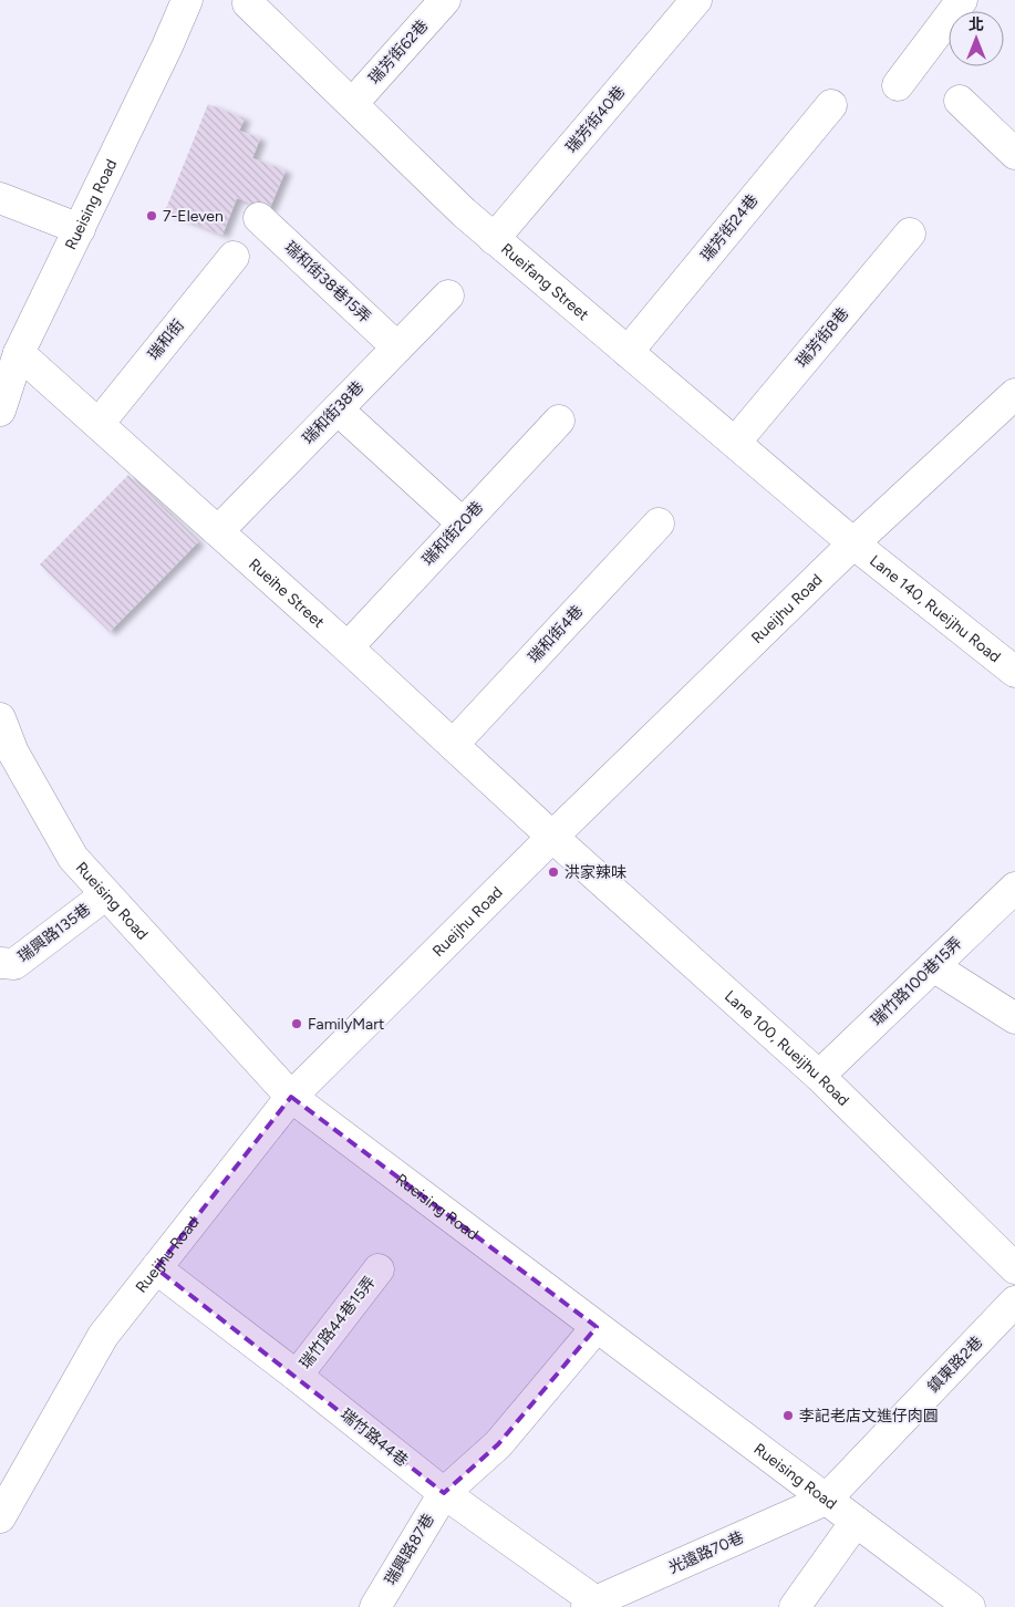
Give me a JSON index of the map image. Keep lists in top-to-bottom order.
{
  "streets": {
    "street": [
      "瑞芳街62巷",
      "瑞芳街40巷",
      "Rueising Road",
      "瑞芳街24巷",
      "Rueifang Street",
      "瑞和街38巷15弄",
      "瑞芳街8巷",
      "瑞和街",
      "瑞和街38巷",
      "瑞和街20巷",
      "Rueihe Street",
      "Lane 140, Rueijhu Road",
      "Rueijhu Road",
      "瑞和街4巷",
      "瑞興路135巷",
      "瑞竹路100巷15弄",
      "Lane 100, Rueijhu Road",
      "瑞竹路44巷15弄",
      "鎮東路2巷",
      "瑞竹路44巷",
      "瑞興路87巷",
      "光遠路70巷"
    ]
  },
  "crossings": [
    ["瑞芳街62巷", "Rueifang Street"],
    ["瑞芳街40巷", "Rueifang Street"],
    ["Rueising Road", "Rueihe Street"],
    ["Rueising Road", "Rueijhu Road"],
    ["Rueising Road", "瑞興路135巷"],
    ["Rueising Road", "鎮東路2巷"],
    ["Rueising Road", "瑞興路87巷"],
    ["Rueising Road", "光遠路70巷"],
    ["瑞芳街24巷", "Rueifang Street"],
    ["Rueifang Street", "瑞芳街8巷"],
    ["Rueifang Street", "Lane 140, Rueijhu Road"],
    ["Rueifang Street", "Rueijhu Road"],
    ["瑞和街38巷15弄", "瑞和街38巷"],
    ["瑞和街", "Rueihe Street"],
    ["瑞和街38巷", "Rueihe Street"],
    ["瑞和街20巷", "Rueihe Street"],
    ["Rueihe Street", "Rueijhu Road"],
    ["Rueihe Street", "瑞和街4巷"],
    ["Rueihe Street", "Lane 100, Rueijhu Road"],
    ["Lane 140, Rueijhu Road", "Rueijhu Road"],
    ["Rueijhu Road", "Lane 100, Rueijhu Road"],
    ["Rueijhu Road", "瑞竹路44巷"],
    ["瑞竹路100巷15弄", "Lane 100, Rueijhu Road"],
    ["瑞竹路44巷15弄", "瑞竹路44巷"],
    ["鎮東路2巷", "光遠路70巷"],
    ["瑞竹路44巷", "瑞興路87巷"],
    ["瑞竹路44巷", "光遠路70巷"]
  ],
  "places": [
    "7-Eleven",
    "洪家辣味",
    "FamilyMart",
    "李記老店文進仔肉圓"
  ],
  "north": "top"
}
